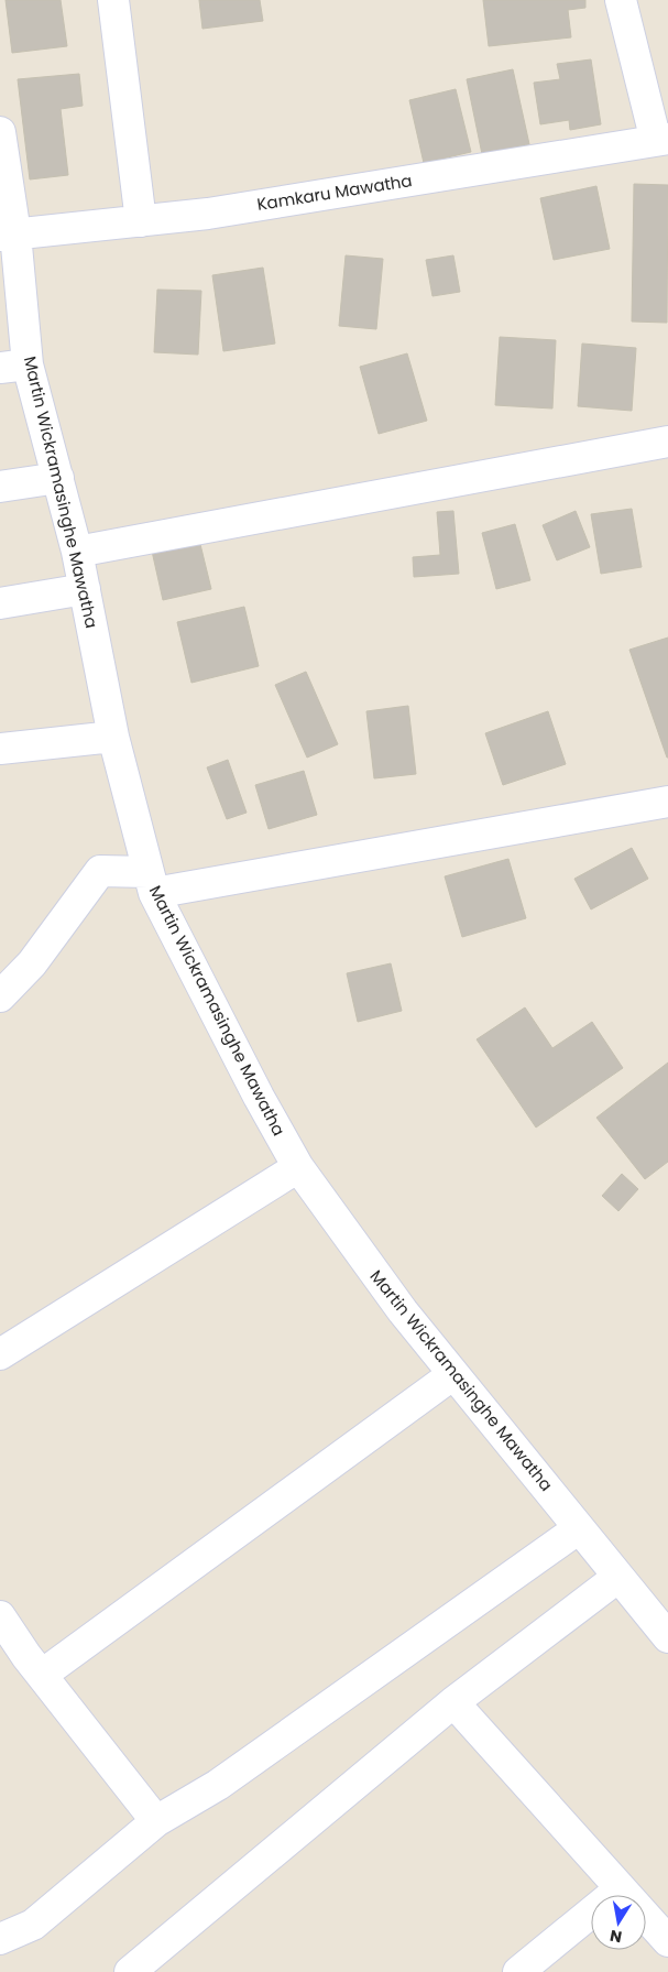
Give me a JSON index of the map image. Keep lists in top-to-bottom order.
{
  "streets": {
    "street": ["Kamkaru Mawatha", "Martin Wickramasinghe Mawatha"]
  },
  "crossings": [
    ["Kamkaru Mawatha", "Martin Wickramasinghe Mawatha"]
  ],
  "north": "bottom"
}
